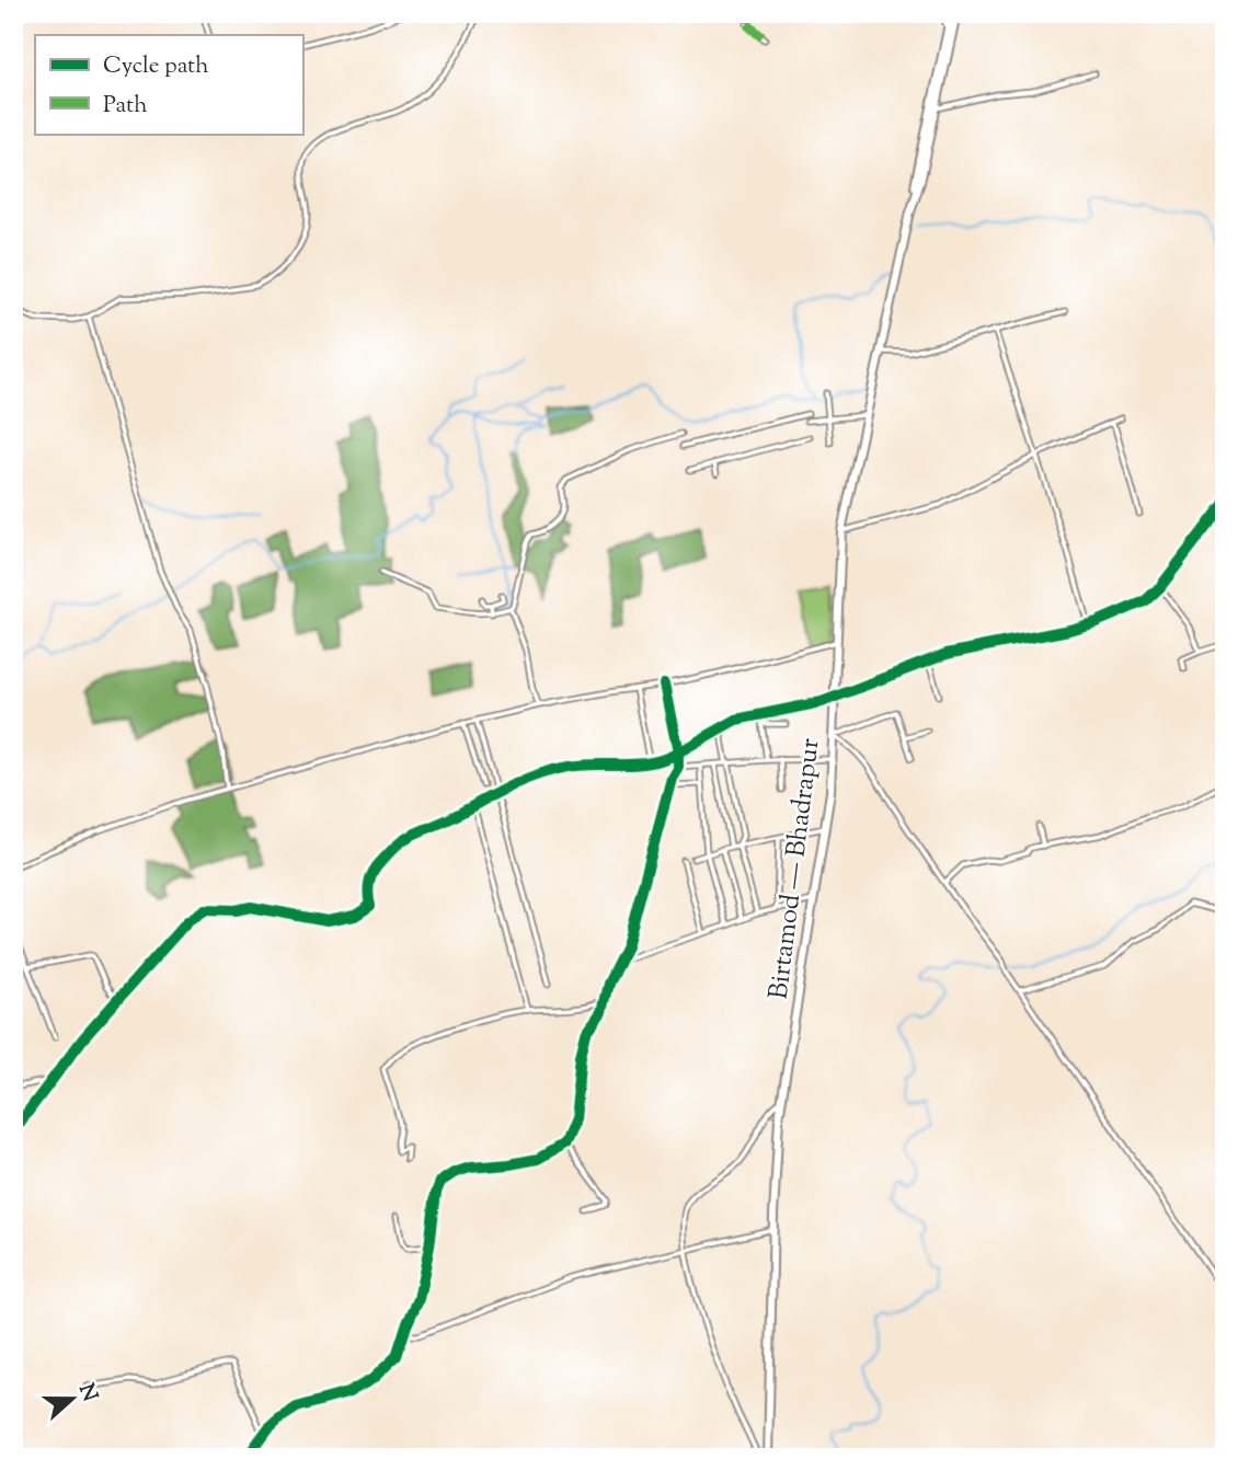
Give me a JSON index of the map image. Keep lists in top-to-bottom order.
{
  "streets": {
    "main road": ["Birtamod — Bhadrapur"]
  },
  "legend": ["Cycle path", "Path"],
  "north": "right"
}
